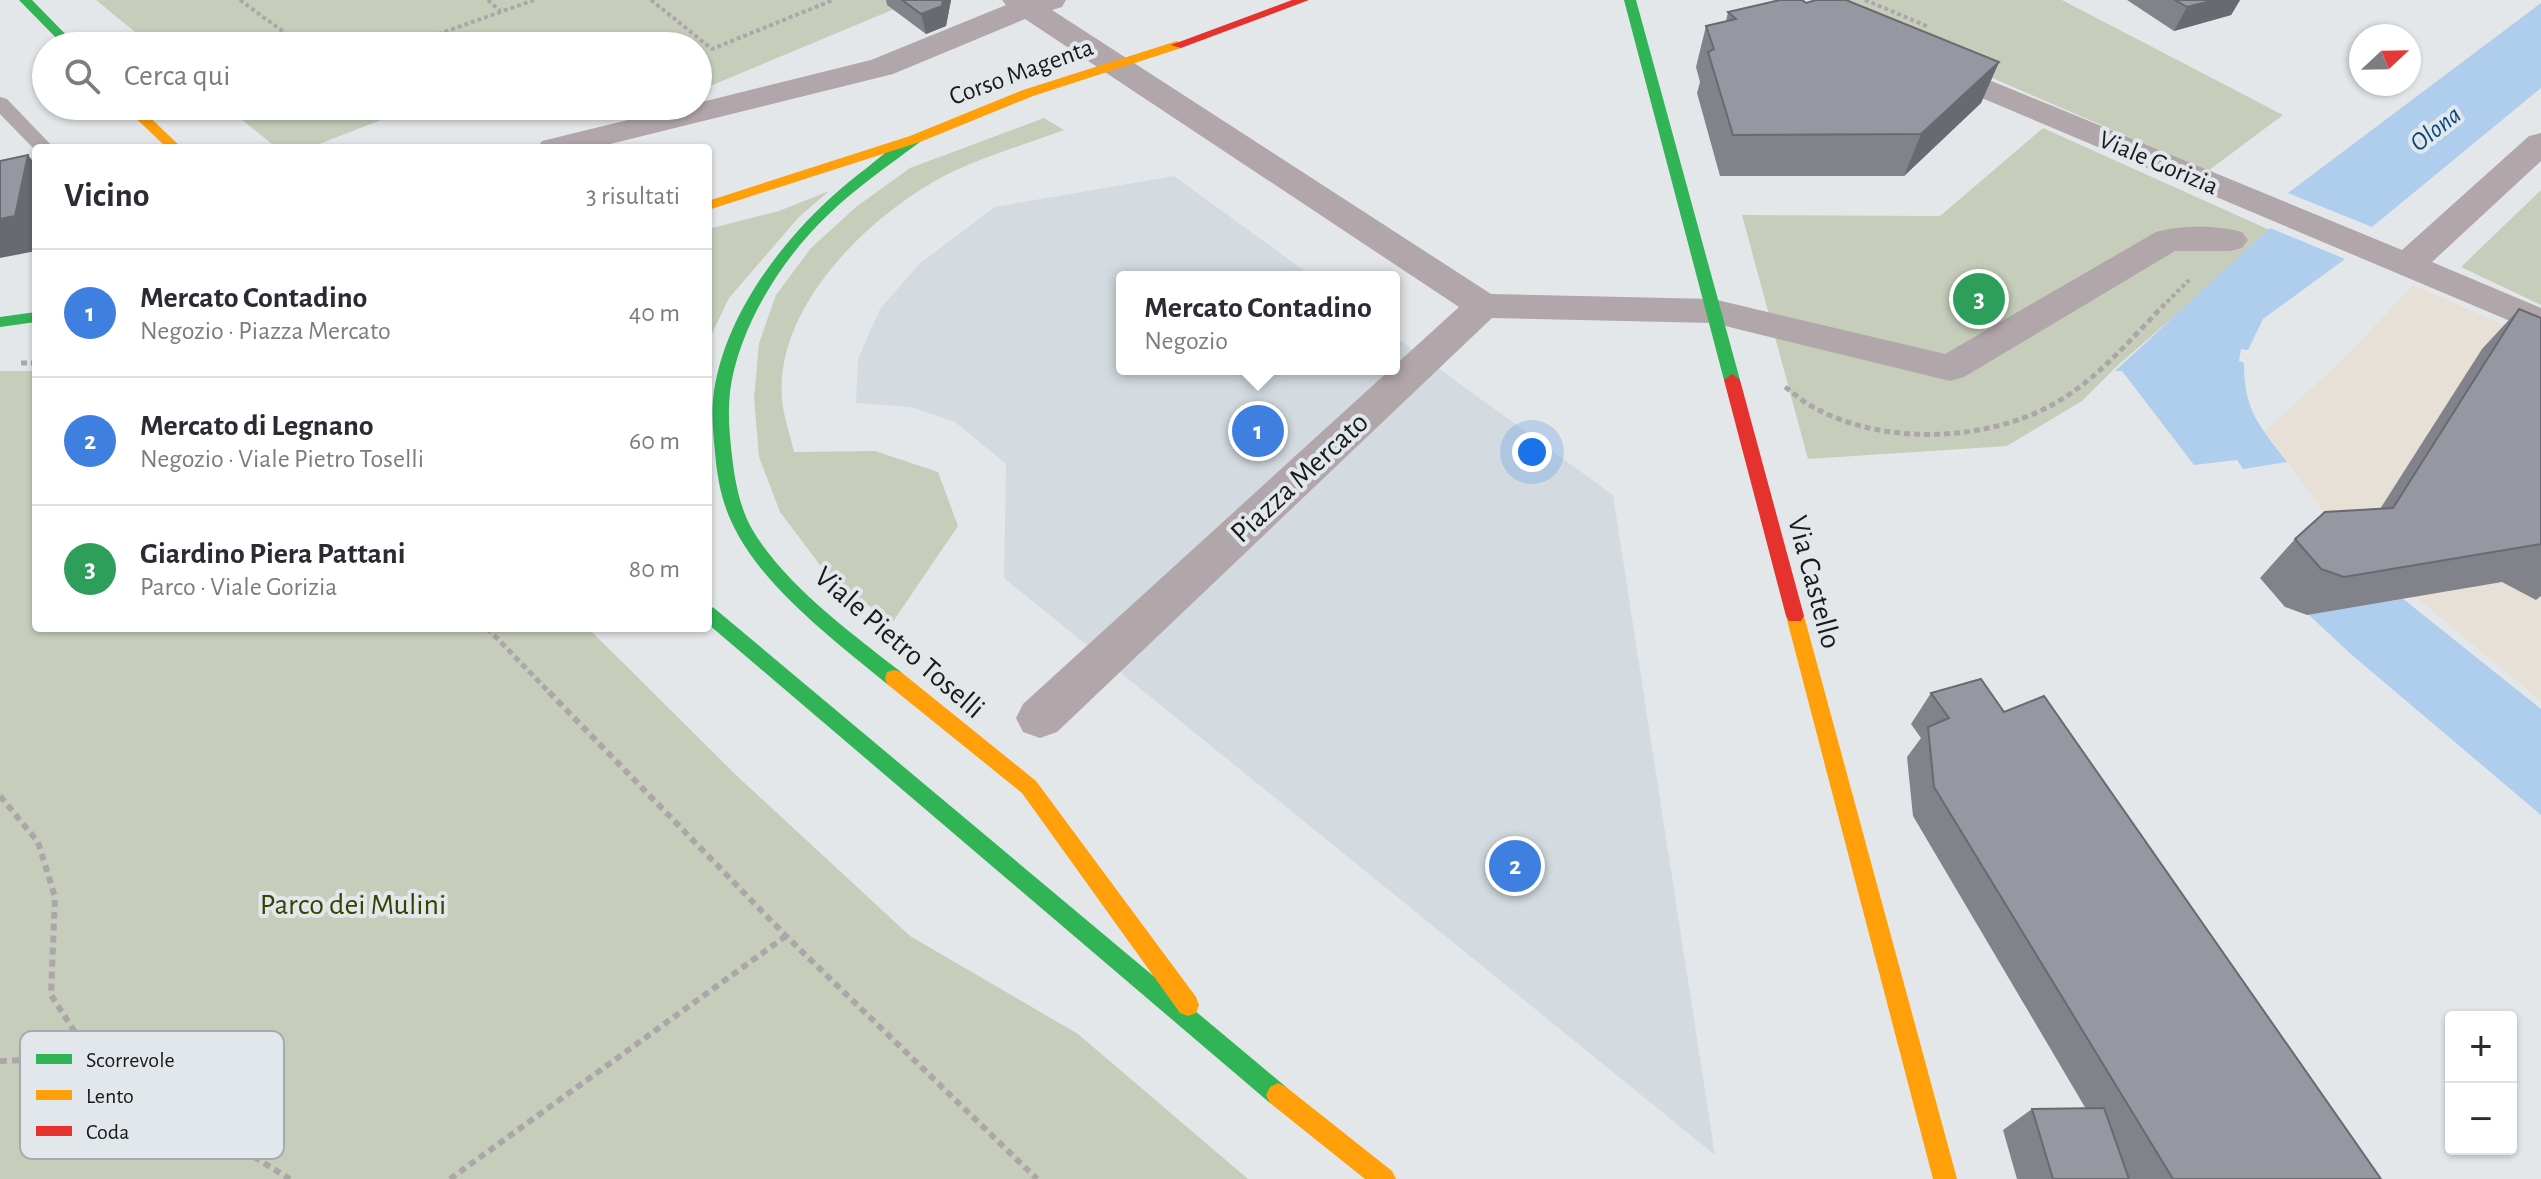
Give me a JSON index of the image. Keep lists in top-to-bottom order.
{
  "streets": {
    "street": [
      "Corso Magenta",
      "Viale Gorizia",
      "Piazza Mercato",
      "Via Castello",
      "Viale Pietro Toselli"
    ]
  },
  "crossings": [
    ["Corso Magenta", "Viale Pietro Toselli"]
  ],
  "water": ["Olona"],
  "parks": ["Parco dei Mulini"],
  "legend": ["Scorrevole", "Lento", "Coda"],
  "north": "right",
  "page": {
    "search": "Cerca qui",
    "heading": ["Vicino", "3 risultati"],
    "list": [
      {
        "mark": "1",
        "name": "Mercato Contadino",
        "note": "Negozio · Piazza Mercato",
        "value": "40 m"
      },
      {
        "mark": "2",
        "name": "Mercato di Legnano",
        "note": "Negozio · Viale Pietro Toselli",
        "value": "60 m"
      },
      {
        "mark": "3",
        "name": "Giardino Piera Pattani",
        "note": "Parco · Viale Gorizia",
        "value": "80 m"
      }
    ],
    "pins": ["3", "1", "2"],
    "popup": ["Mercato Contadino", "Negozio"],
    "map_buttons": ["+", "−"]
  }
}
